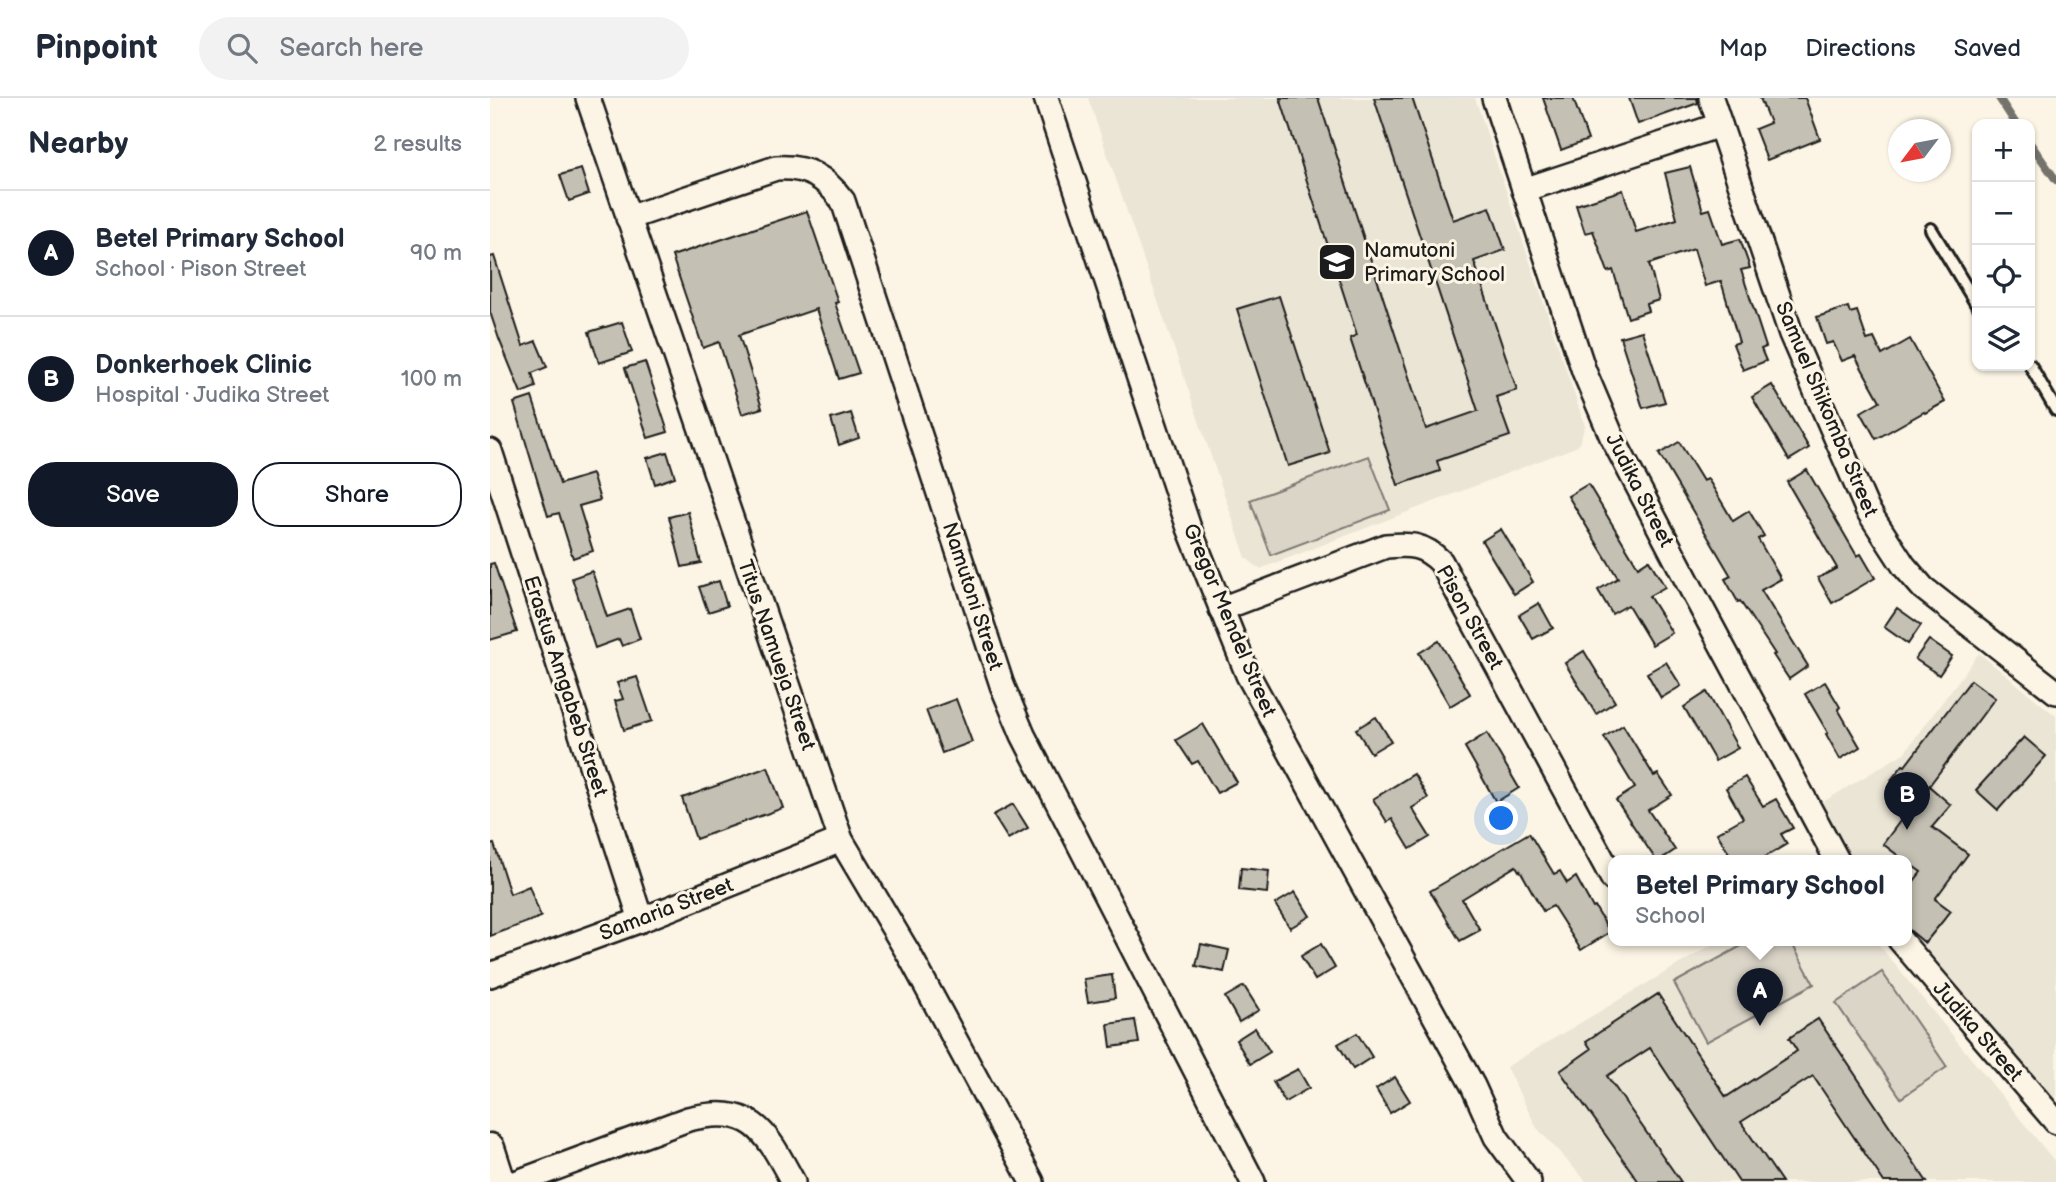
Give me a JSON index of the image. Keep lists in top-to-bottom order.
{
  "streets": {
    "street": [
      "Samuel Shikomba Street",
      "Judika Street",
      "Namutoni Street",
      "Pison Street",
      "Gregor Mendel Street",
      "Titus Namueja Street",
      "Erastus Amgabeb Street",
      "Samaria Street"
    ]
  },
  "crossings": [
    ["Namutoni Street", "Titus Namueja Street"],
    ["Pison Street", "Gregor Mendel Street"],
    ["Titus Namueja Street", "Samaria Street"],
    ["Erastus Amgabeb Street", "Samaria Street"]
  ],
  "places": {
    "school or university": ["Namutoni Primary School"]
  },
  "north": "bottom left",
  "page": {
    "header": "Pinpoint",
    "search": "Search here",
    "nav": ["Map", "Directions", "Saved"],
    "heading": ["Nearby", "2 results"],
    "map_buttons": ["+", "−"],
    "list": [
      {
        "mark": "A",
        "name": "Betel Primary School",
        "note": "School · Pison Street",
        "value": "90 m"
      },
      {
        "mark": "B",
        "name": "Donkerhoek Clinic",
        "note": "Hospital · Judika Street",
        "value": "100 m"
      }
    ],
    "buttons": ["Save", "Share"],
    "pins": ["B", "A"],
    "popup": ["Betel Primary School", "School"]
  }
}
